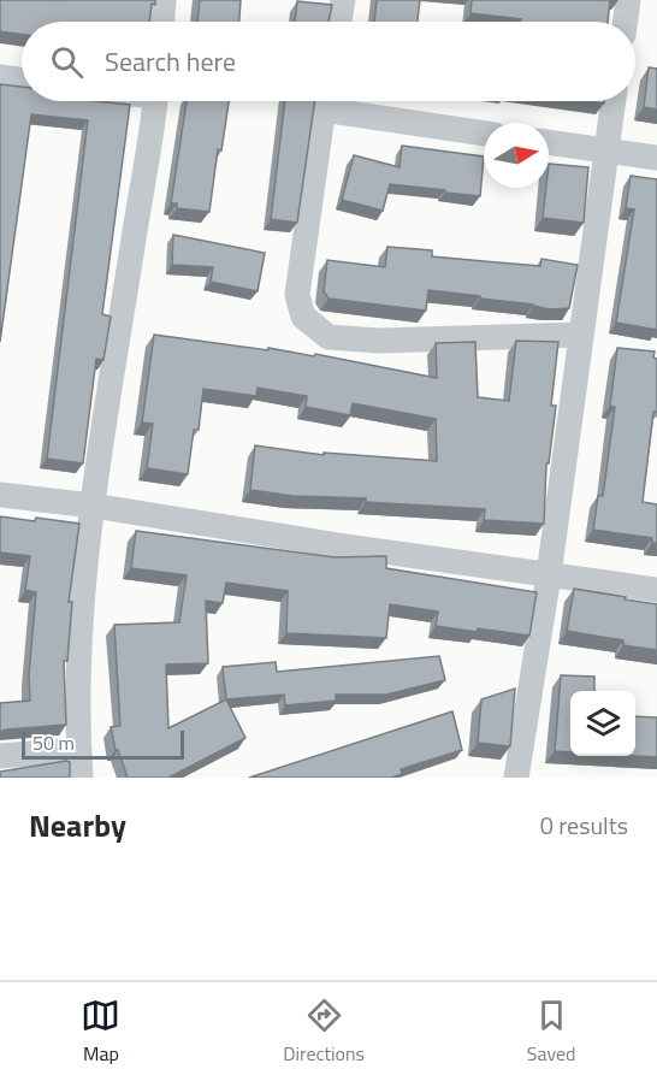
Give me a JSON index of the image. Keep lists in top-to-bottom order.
{
  "scale_bar": "50 m",
  "north": "right",
  "page": {
    "search": "Search here",
    "scale": "50 m",
    "heading": ["Nearby", "0 results"],
    "nav": ["Map", "Directions", "Saved"]
  }
}
